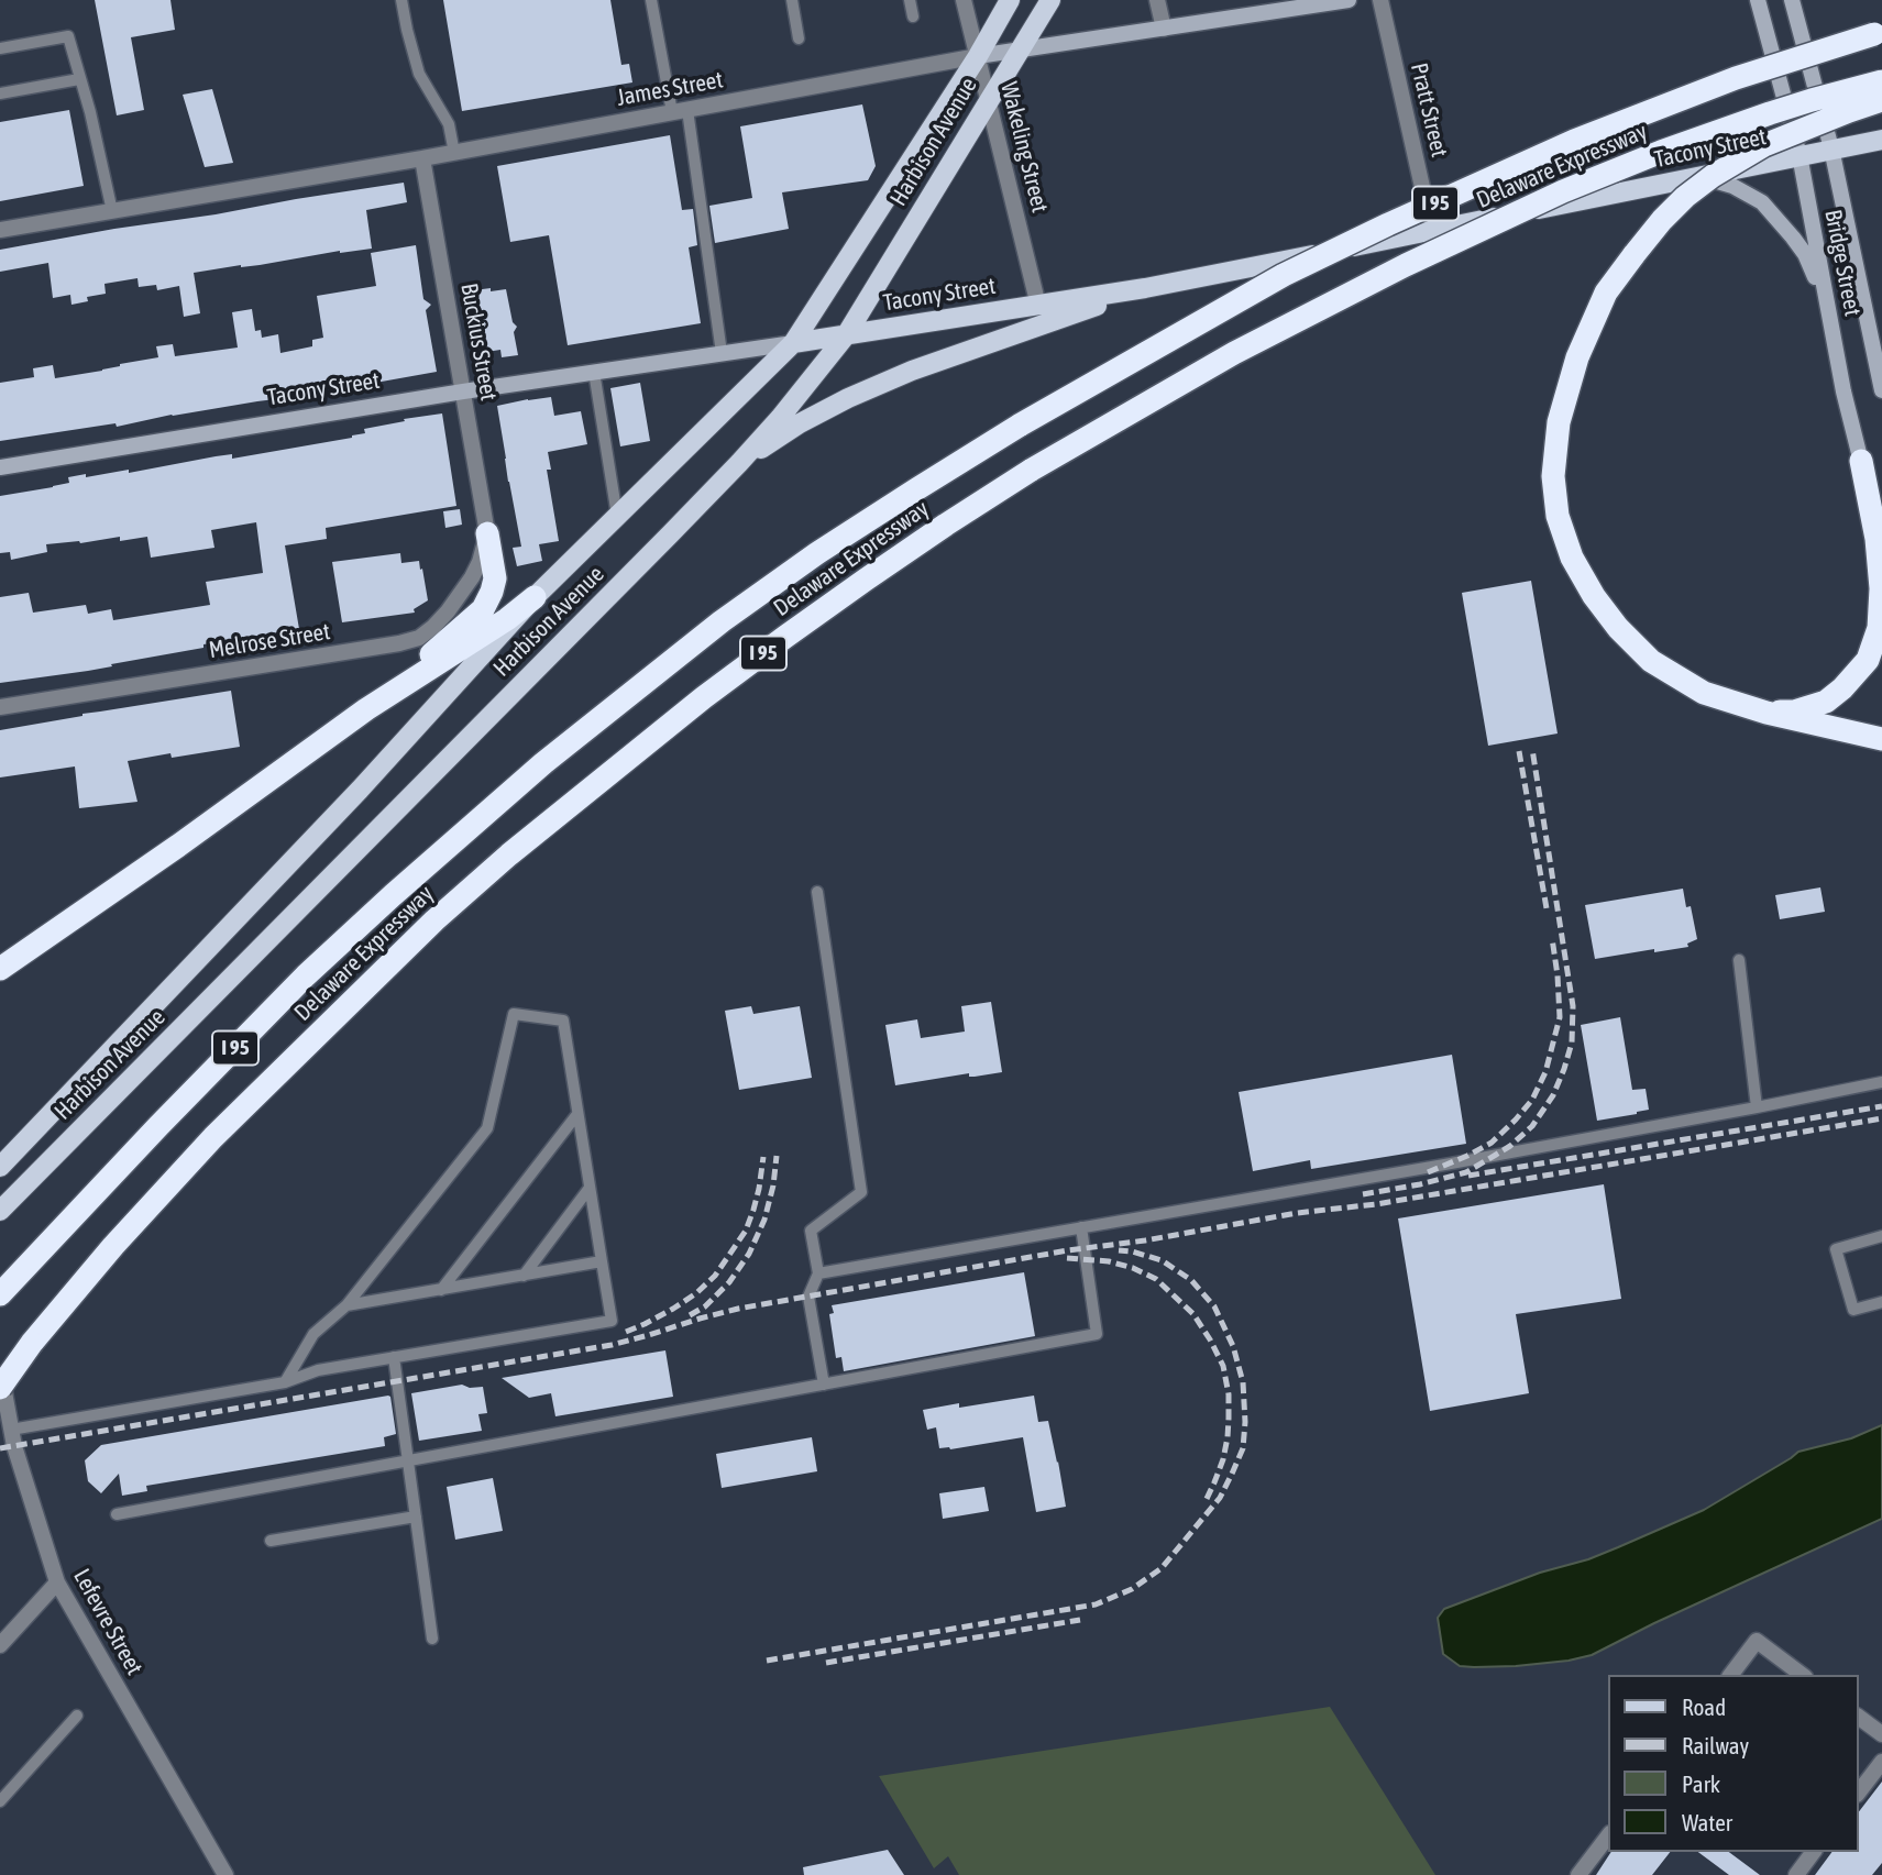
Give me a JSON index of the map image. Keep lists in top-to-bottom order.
{
  "streets": {
    "highway": ["Delaware Expressway", "I 95"],
    "main road": [
      "James Street",
      "Harbison Avenue",
      "Tacony Street",
      "Bridge Street"
    ],
    "street": [
      "Pratt Street",
      "Wakeling Street",
      "Buckius Street",
      "Melrose Street",
      "Lefevre Street"
    ]
  },
  "crossings": [
    ["James Street", "Harbison Avenue"],
    ["James Street", "Wakeling Street"],
    ["James Street", "Buckius Street"],
    ["Pratt Street", "Tacony Street"],
    ["Harbison Avenue", "Wakeling Street"],
    ["Harbison Avenue", "Tacony Street"],
    ["Wakeling Street", "Tacony Street"],
    ["Tacony Street", "Bridge Street"],
    ["Tacony Street", "Buckius Street"],
    ["Buckius Street", "Melrose Street"]
  ],
  "legend": [
    "Road",
    "Railway",
    "Park",
    "Water"
  ]
}
